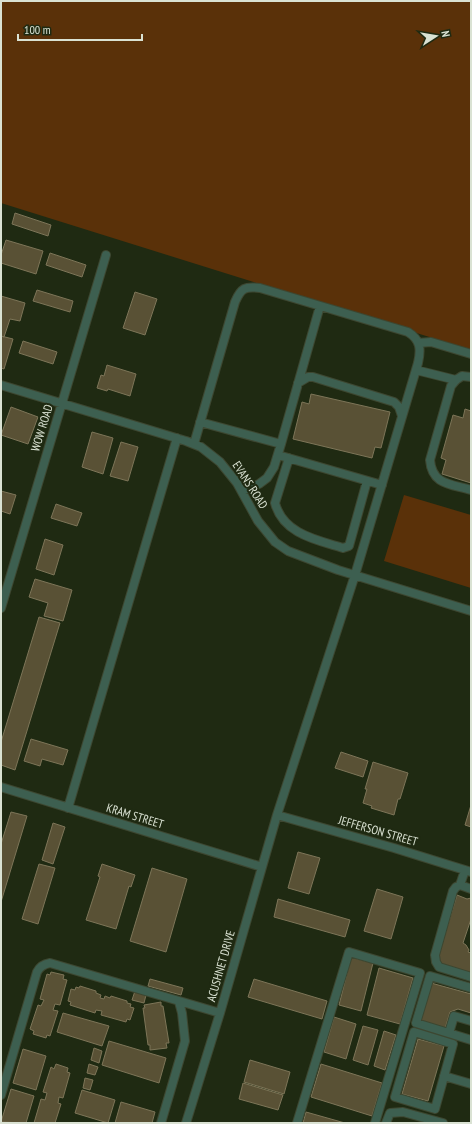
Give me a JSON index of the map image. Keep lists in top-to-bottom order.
{
  "streets": {
    "street": [
      "WOW ROAD",
      "EVANS ROAD",
      "KRAM STREET",
      "JEFFERSON STREET",
      "ACUSHNET DRIVE"
    ]
  },
  "crossings": [
    ["WOW ROAD", "EVANS ROAD"],
    ["EVANS ROAD", "ACUSHNET DRIVE"],
    ["KRAM STREET", "ACUSHNET DRIVE"],
    ["JEFFERSON STREET", "ACUSHNET DRIVE"]
  ],
  "scale_bar": "100 m",
  "north": "right"
}
